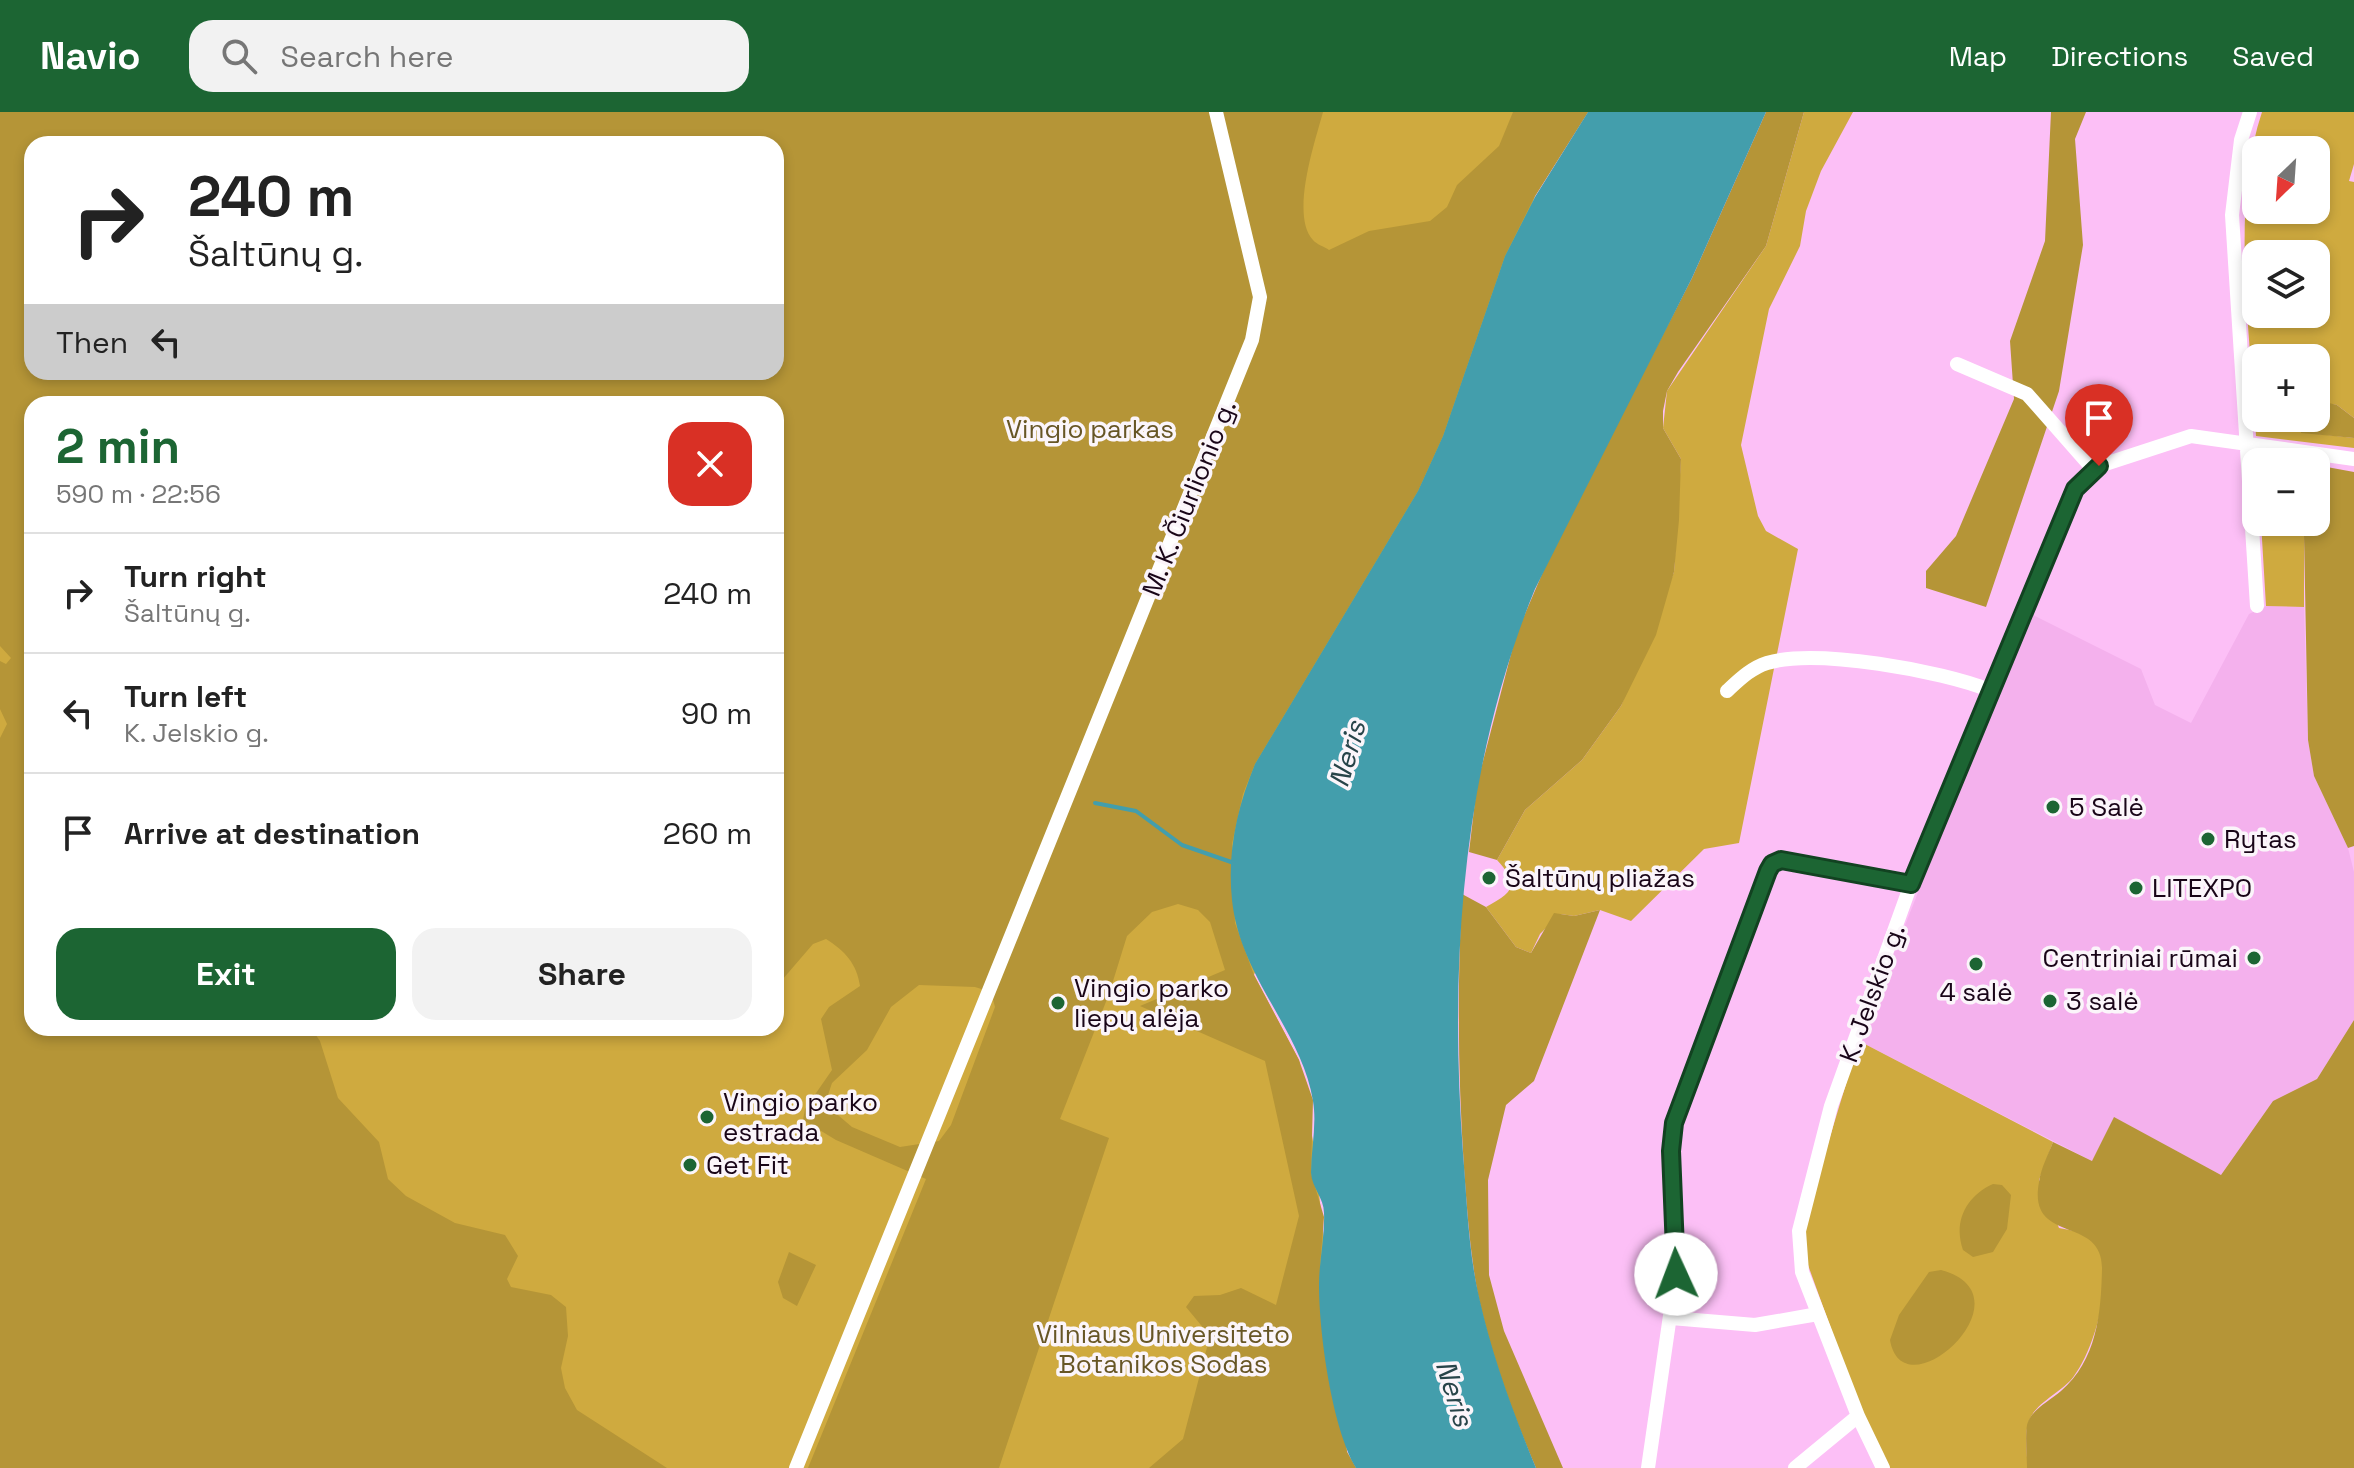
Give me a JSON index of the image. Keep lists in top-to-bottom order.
{
  "streets": {
    "street": ["M. K. Čiurlionio g.", "K. Jelskio g."]
  },
  "water": ["Neris"],
  "parks": ["Vingio parkas", "Vilniaus Universiteto Botanikos Sodas"],
  "places": [
    "5 Salė",
    "Rytas",
    "Šaltūnų pliažas",
    "LITEXPO",
    "Centriniai rūmai",
    "4 salė",
    "3 salė",
    "Vingio parko liepų alėja",
    "Vingio parko estrada",
    "Get Fit"
  ],
  "north": "bottom left",
  "page": {
    "header": "Navio",
    "search": "Search here",
    "nav": ["Map", "Directions", "Saved"],
    "map_buttons": ["+", "−"],
    "turn": ["240 m", "Šaltūnų g."],
    "then": "Then",
    "heading": ["2 min", "590 m · 22:56"],
    "list": [
      {
        "name": "Turn right",
        "note": "Šaltūnų g.",
        "value": "240 m"
      },
      {
        "name": "Turn left",
        "note": "K. Jelskio g.",
        "value": "90 m"
      },
      {
        "name": "Arrive at destination",
        "value": "260 m"
      }
    ],
    "buttons": ["Exit", "Share"]
  }
}
